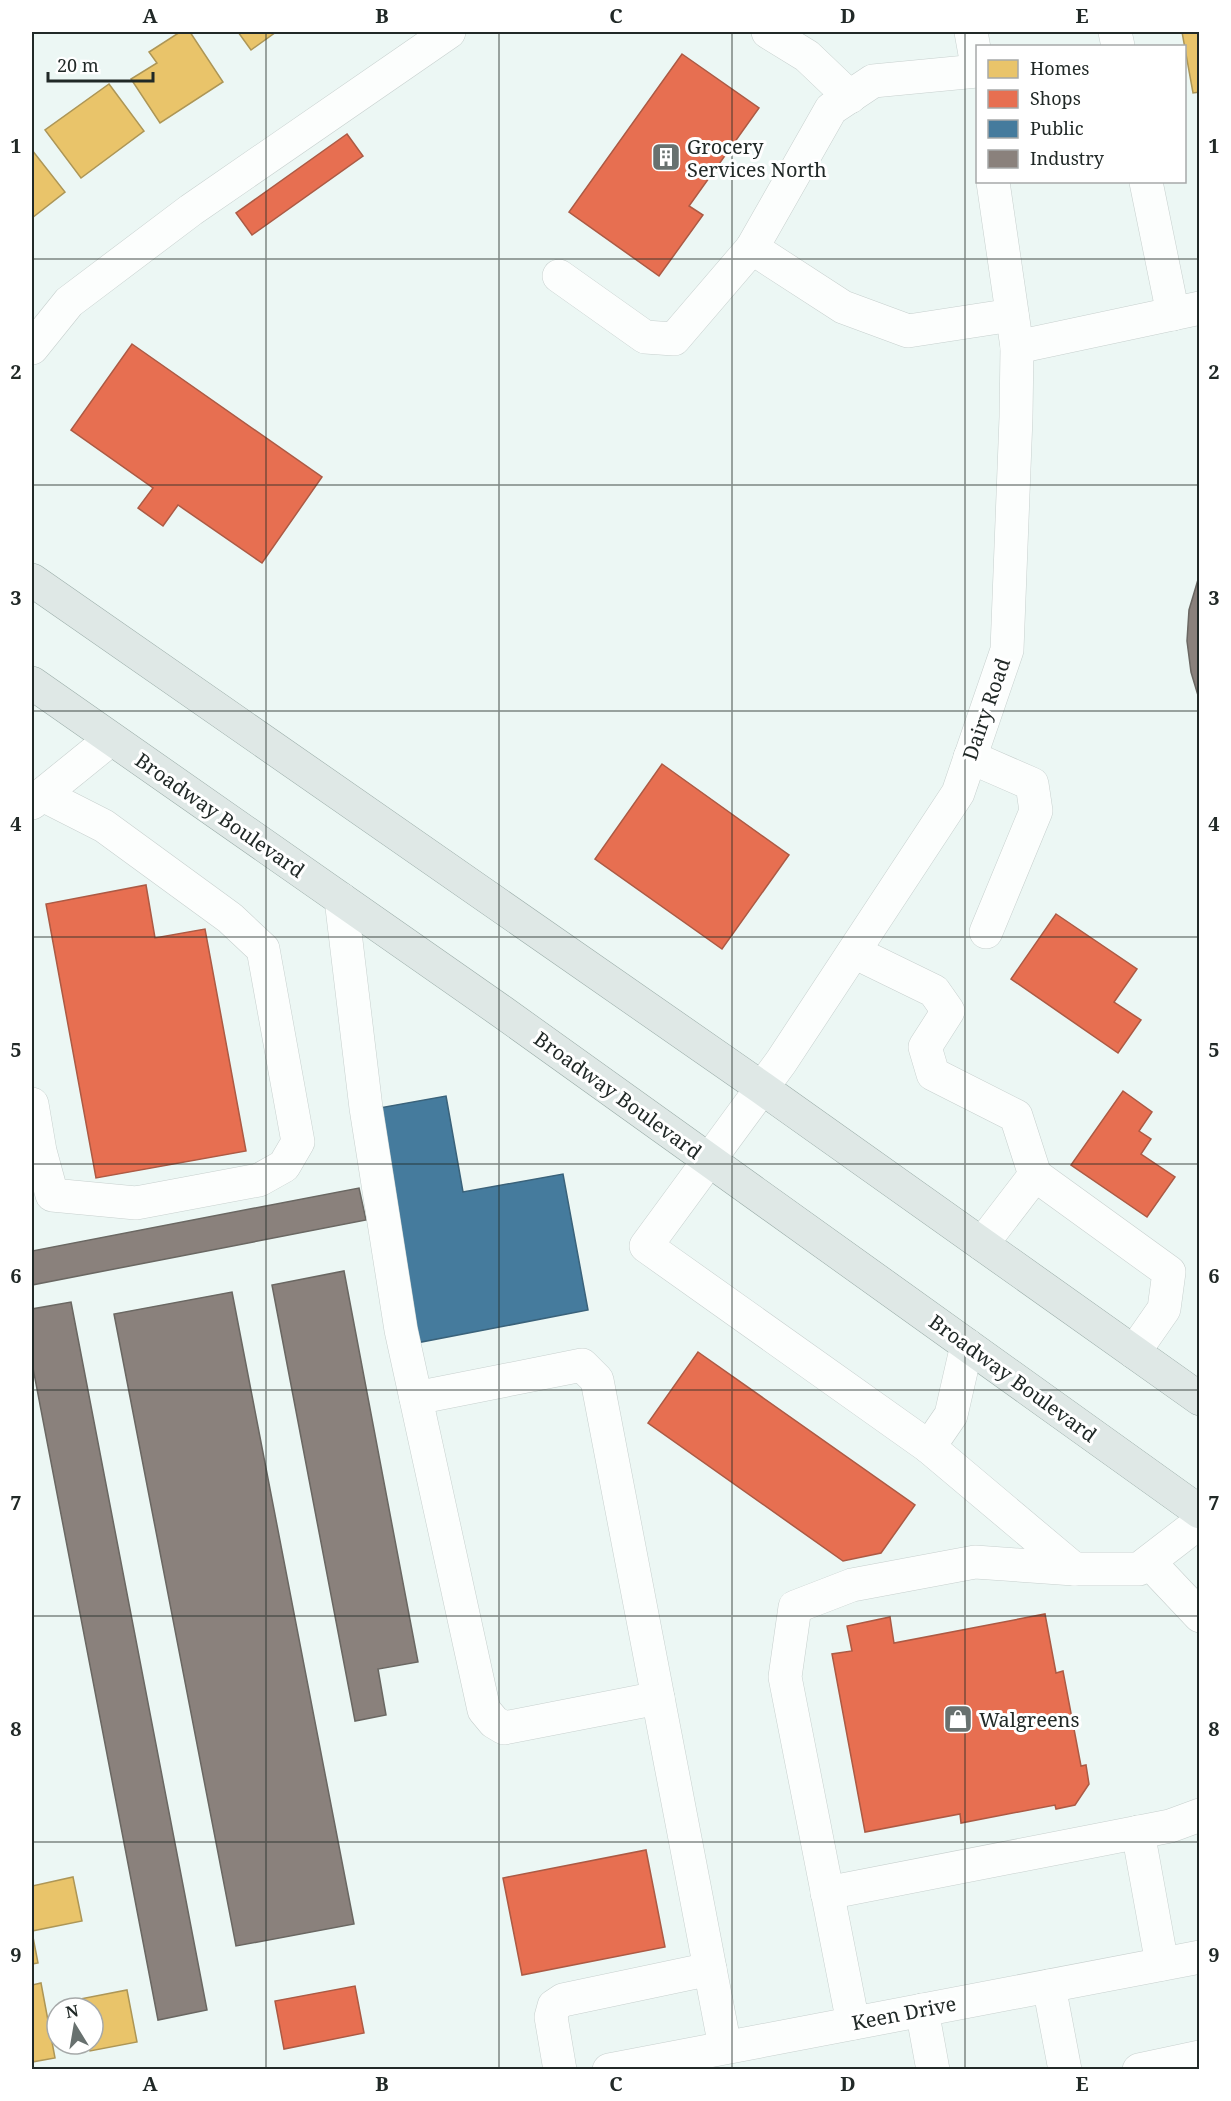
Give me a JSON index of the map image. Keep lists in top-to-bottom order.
{
  "streets": {
    "main road": ["Broadway Boulevard"],
    "street": ["Dairy Road", "Keen Drive"]
  },
  "crossings": [
    ["Dairy Road", "Broadway Boulevard"]
  ],
  "places": {
    "building": ["Grocery Services North"],
    "shop": ["Walgreens"]
  },
  "legend": [
    "Homes",
    "Shops",
    "Public",
    "Industry"
  ],
  "scale_bar": "20 m",
  "north": "top",
  "grid": {
    "columns": [
      "A",
      "B",
      "C",
      "D",
      "E"
    ],
    "rows": [
      "1",
      "2",
      "3",
      "4",
      "5",
      "6",
      "7",
      "8",
      "9"
    ]
  }
}
